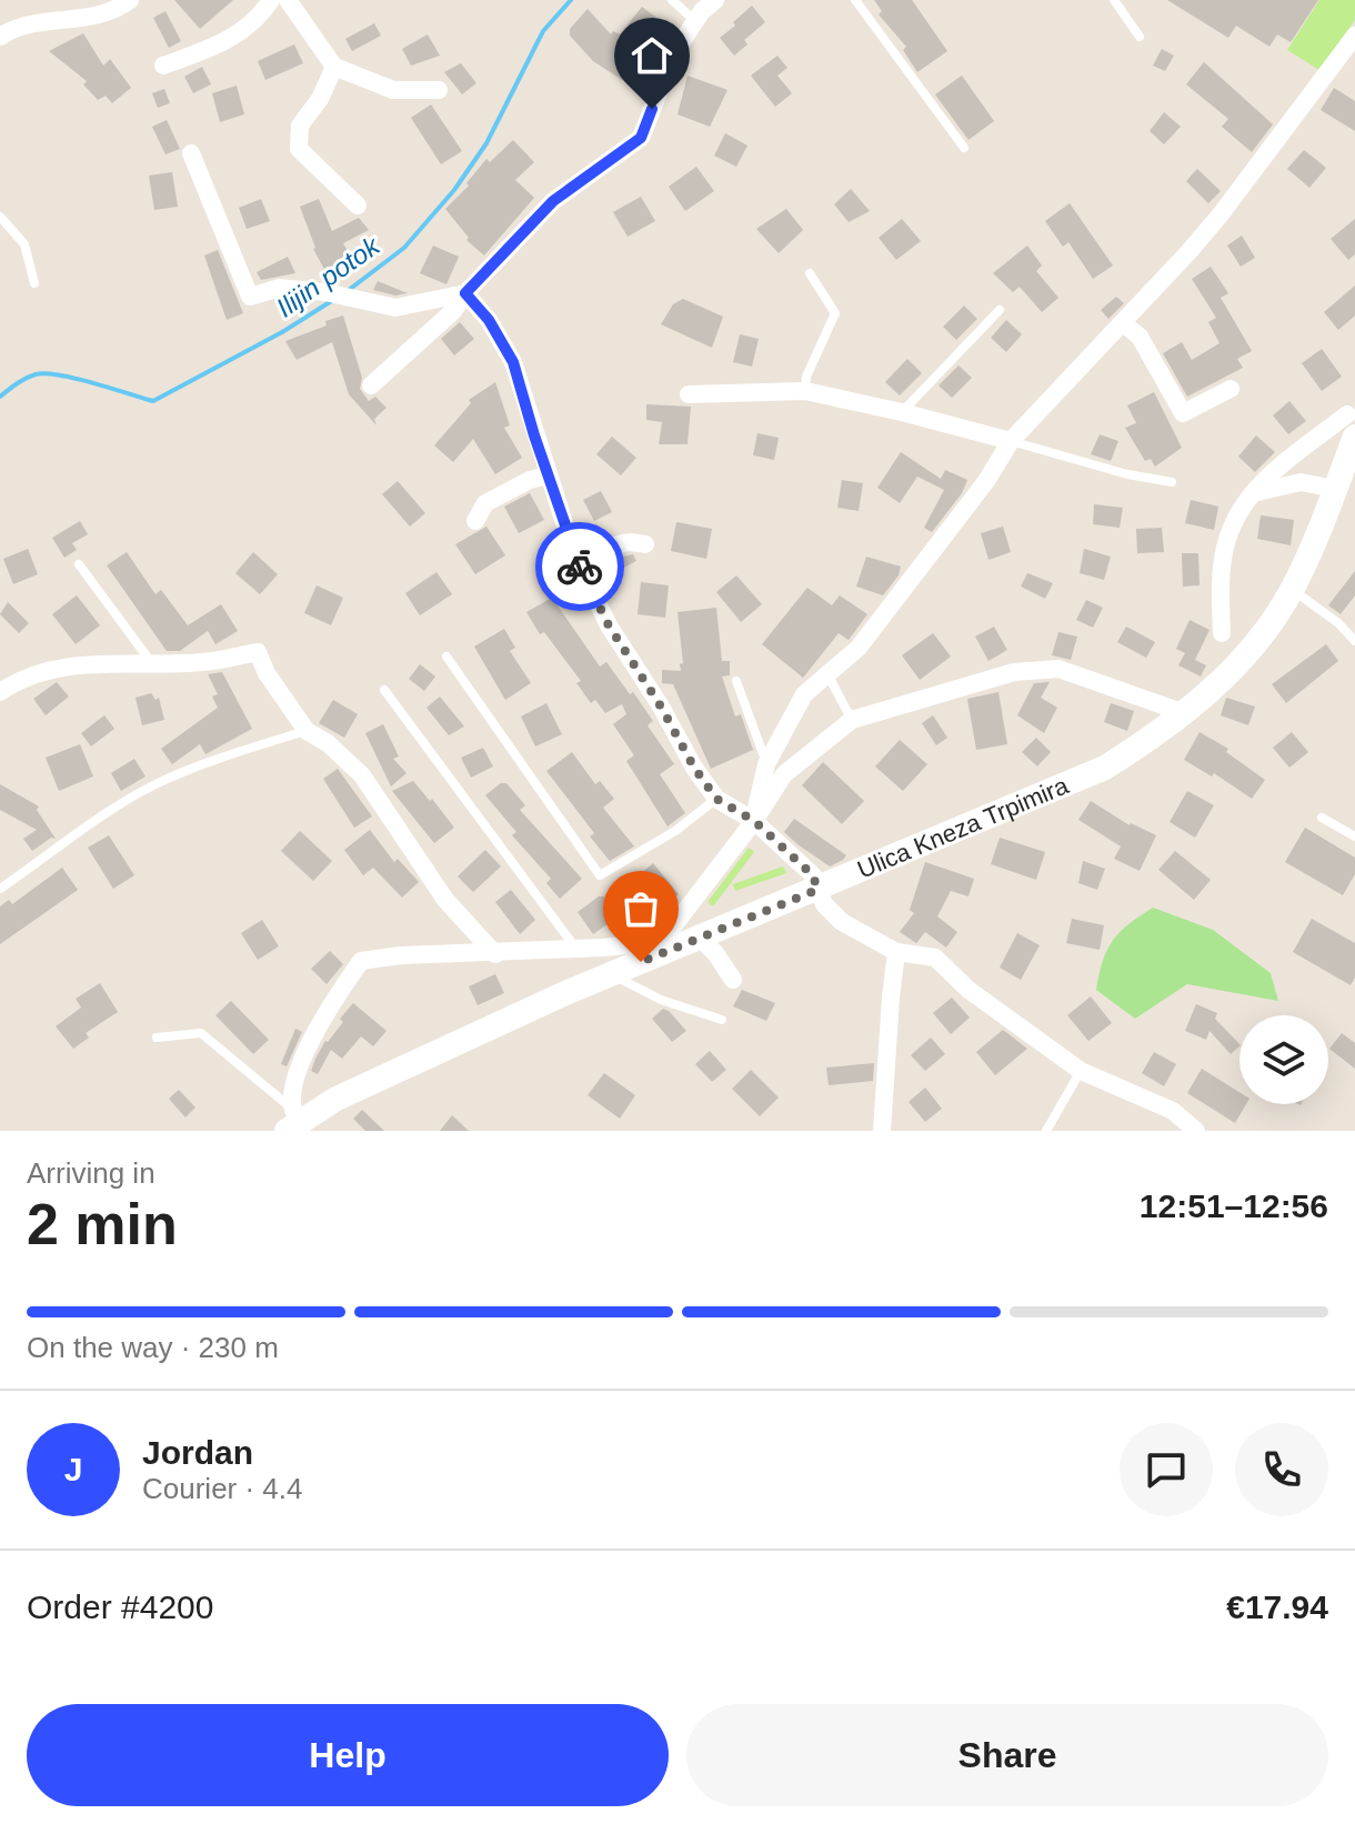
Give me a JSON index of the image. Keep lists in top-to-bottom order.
{
  "streets": {
    "main road": ["Ulica Kneza Trpimira"]
  },
  "water": ["Ilijin potok"],
  "page": {
    "heading": ["2 min", "Arriving in", "12:51–12:56"],
    "panel": [
      "Jordan",
      "Courier · 4.4",
      "Order #4200",
      "€17.94"
    ],
    "bar": "On the way · 230 m",
    "round": "J",
    "buttons": ["Help", "Share"]
  }
}
